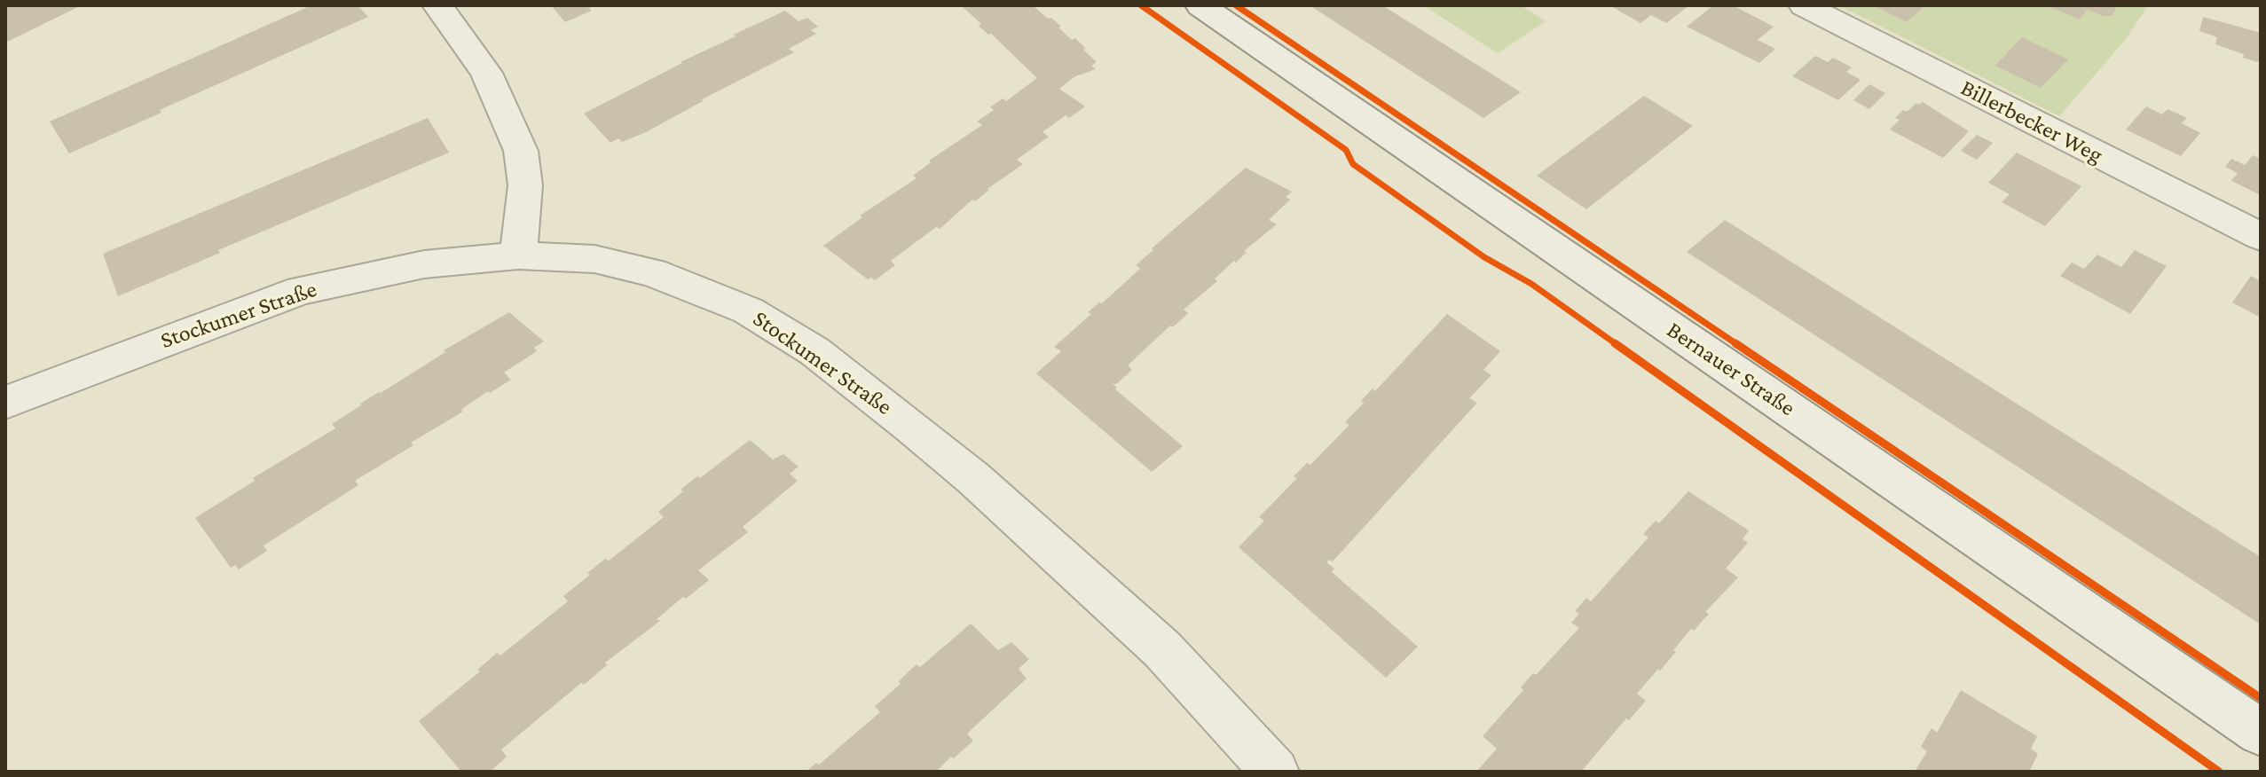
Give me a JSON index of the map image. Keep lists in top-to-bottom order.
{
  "streets": {
    "street": ["Billerbecker Weg", "Stockumer Straße", "Bernauer Straße"]
  }
}
